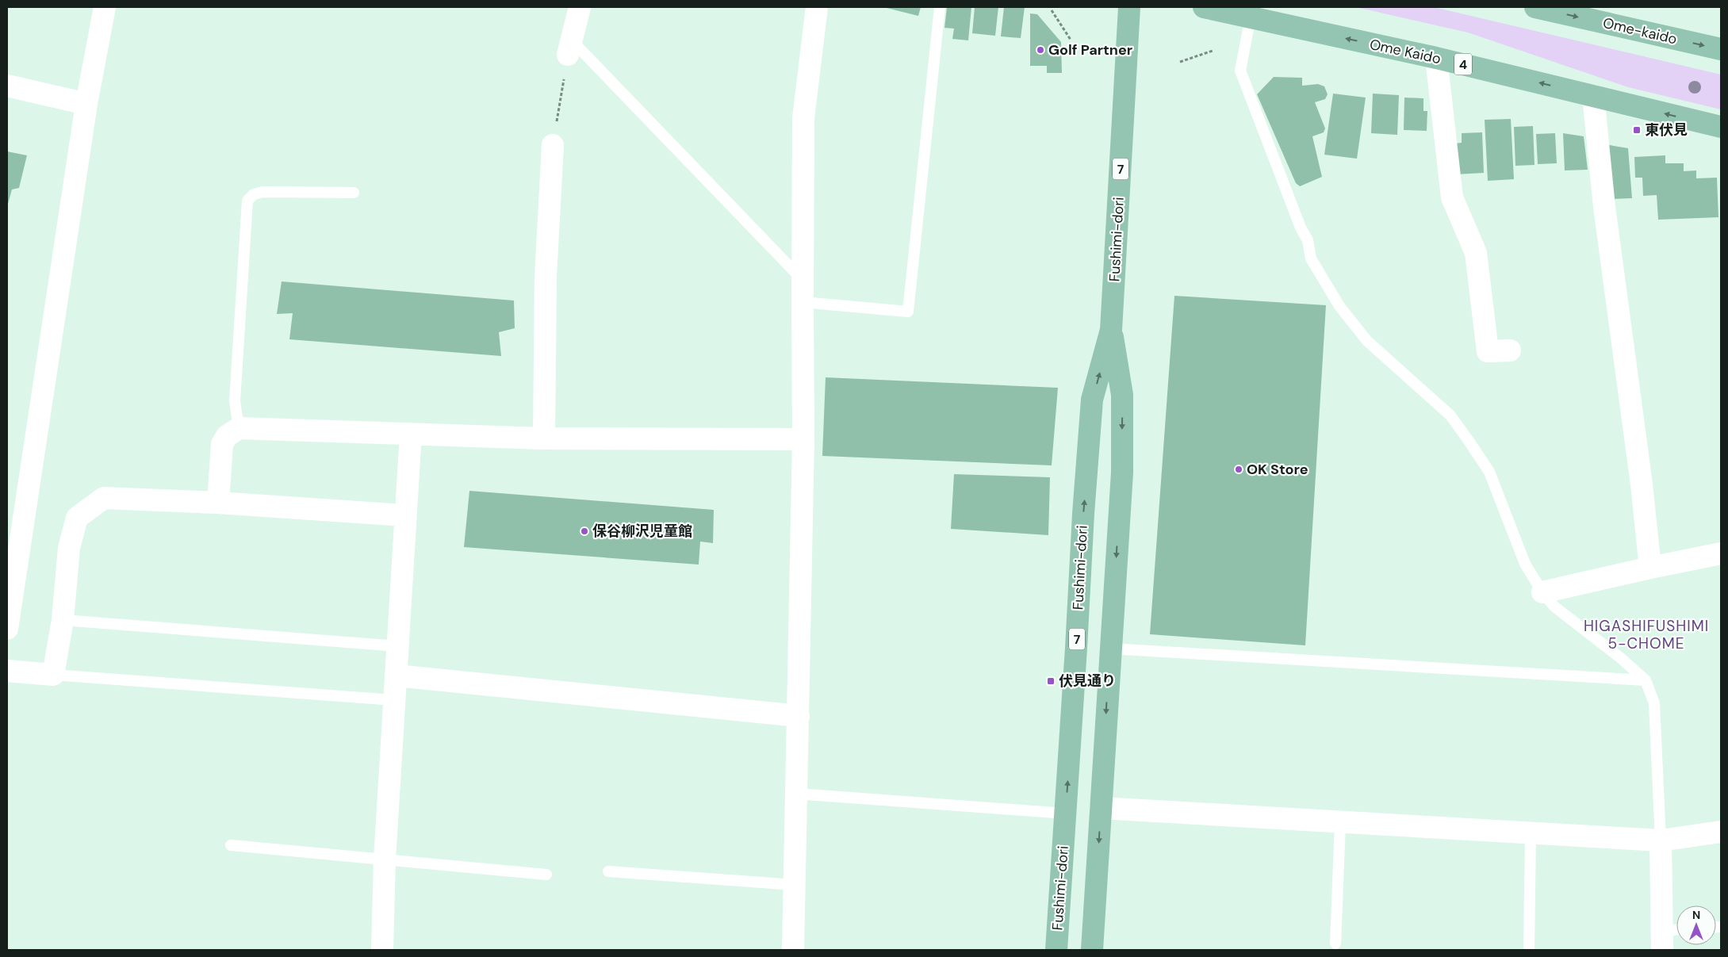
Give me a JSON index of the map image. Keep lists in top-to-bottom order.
{
  "streets": {
    "main road": [
      "Ome-kaido",
      "Ome Kaido",
      "4",
      "7",
      "Fushimi-dori"
    ]
  },
  "one_way": ["Ome-kaido", "Ome Kaido"],
  "districts": ["HIGASHIFUSHIMI 5-CHOME"],
  "places": {
    "other": ["Golf Partner", "OK Store", "保谷柳沢児童館"],
    "transit": ["東伏見", "伏見通り"]
  },
  "north": "top"
}
